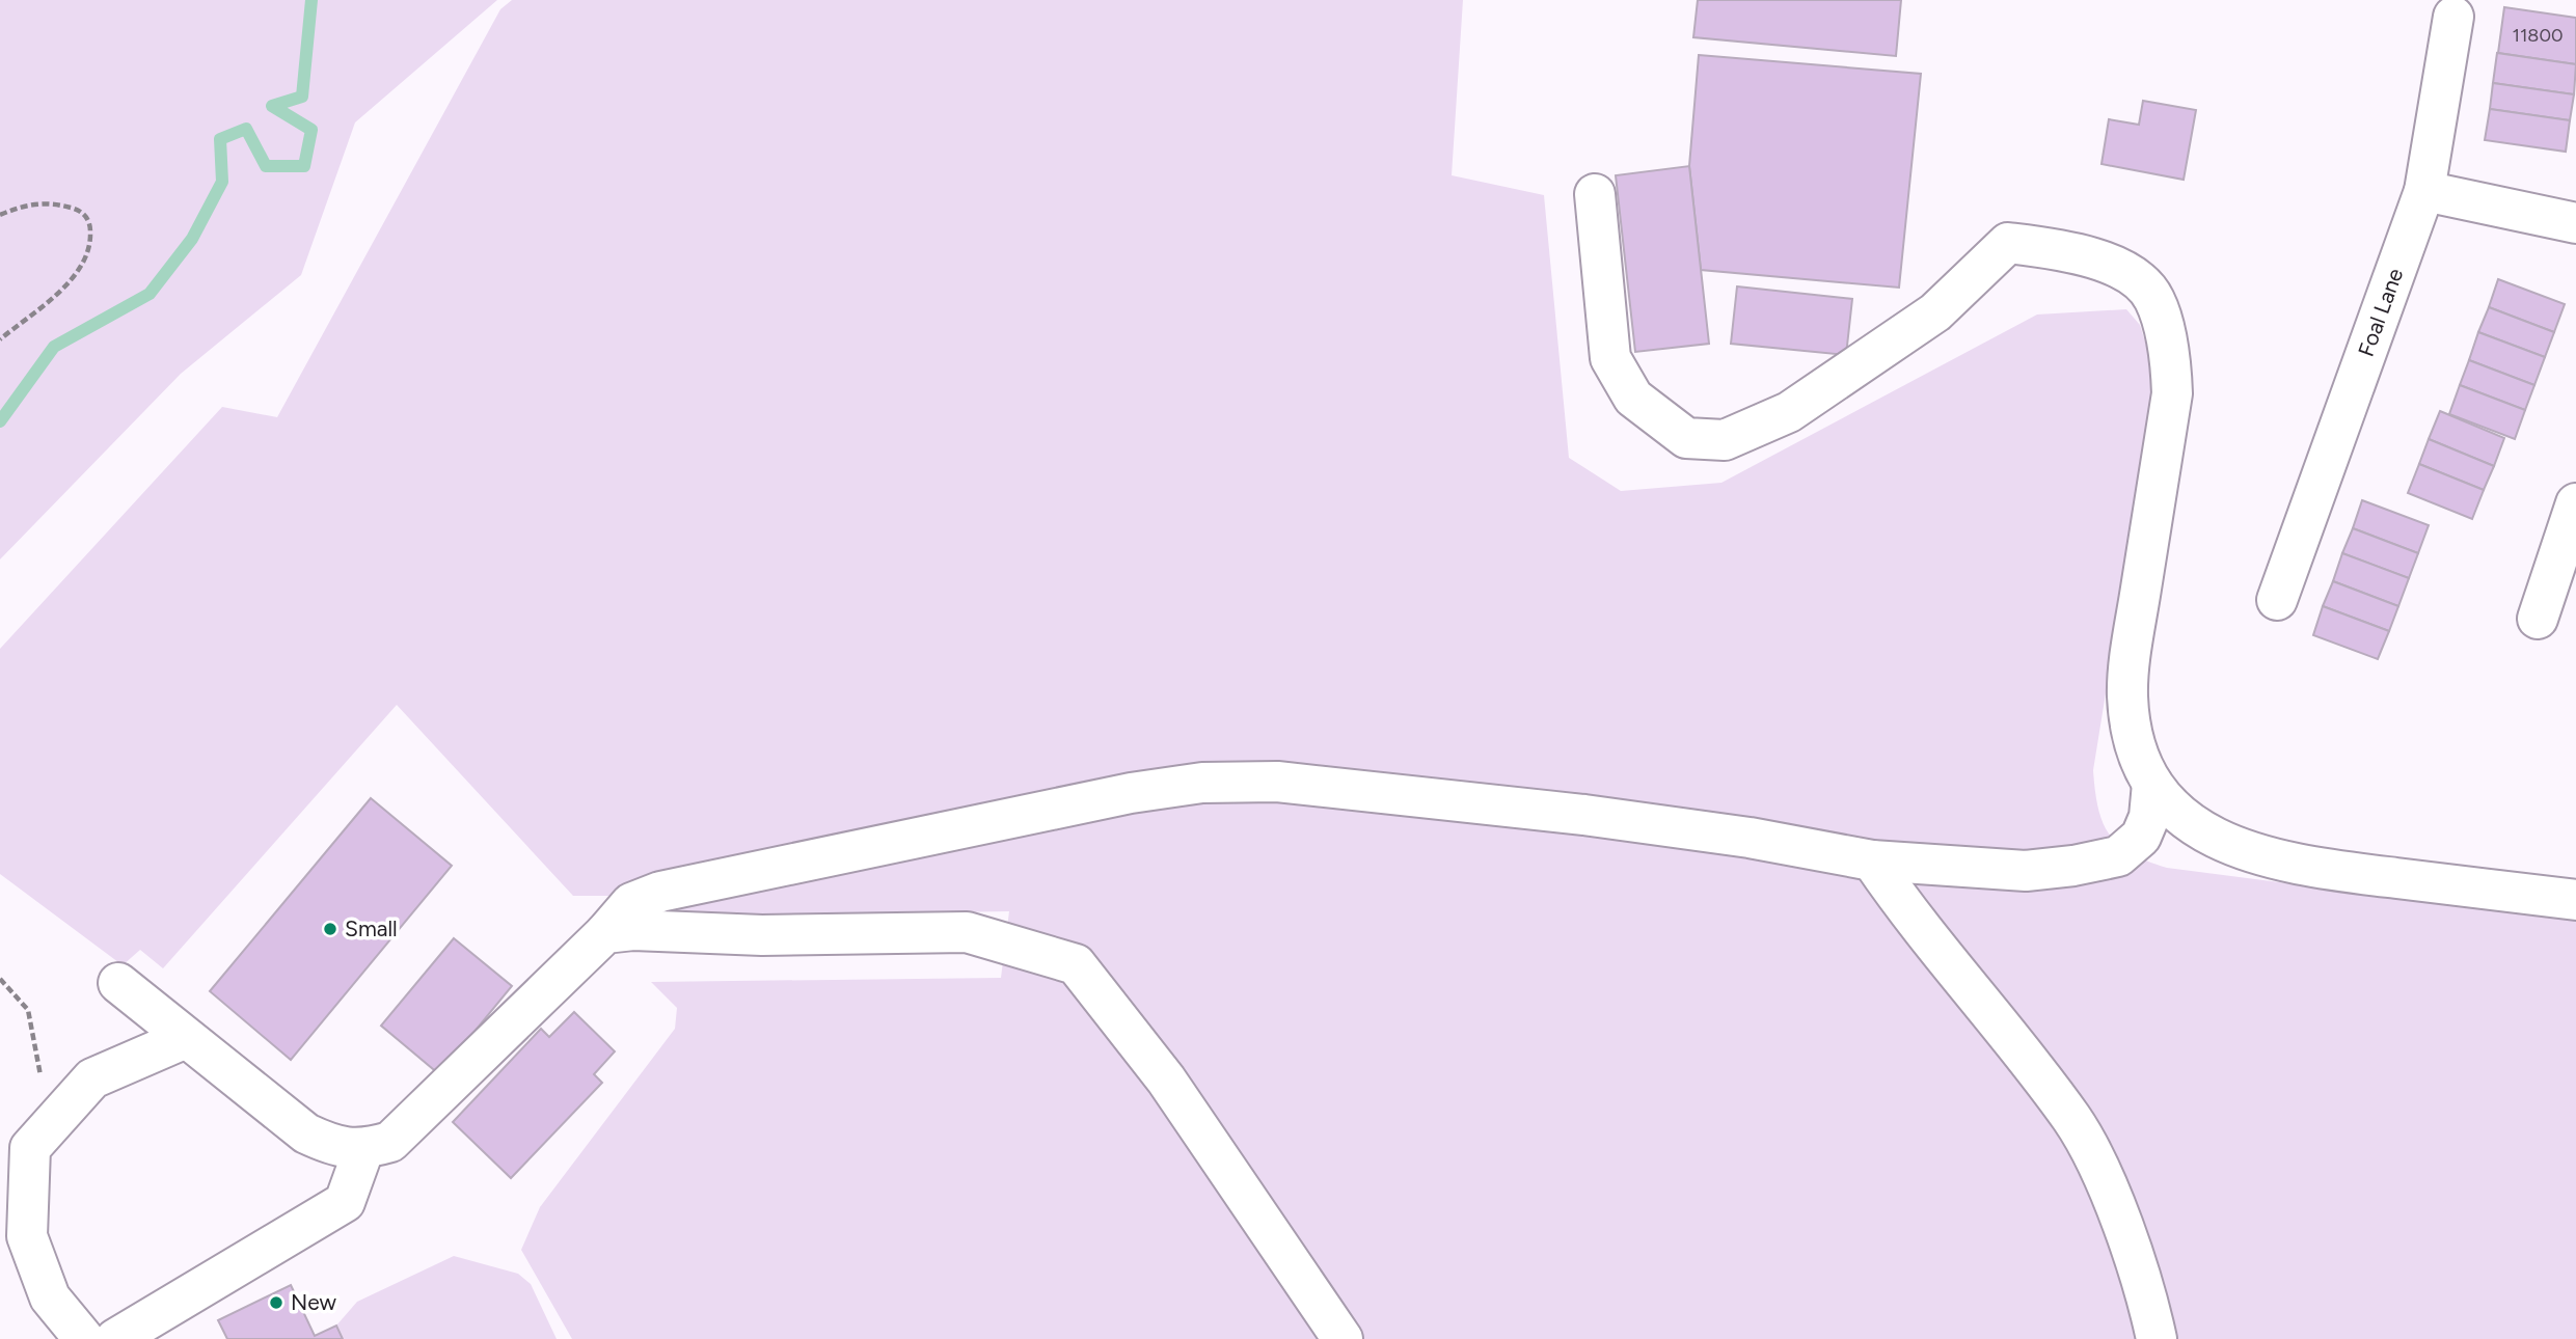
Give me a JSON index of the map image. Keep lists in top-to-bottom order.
{
  "streets": {
    "street": ["Foal Lane"]
  },
  "places": ["Small", "New"],
  "house_numbers": ["11800"]
}
